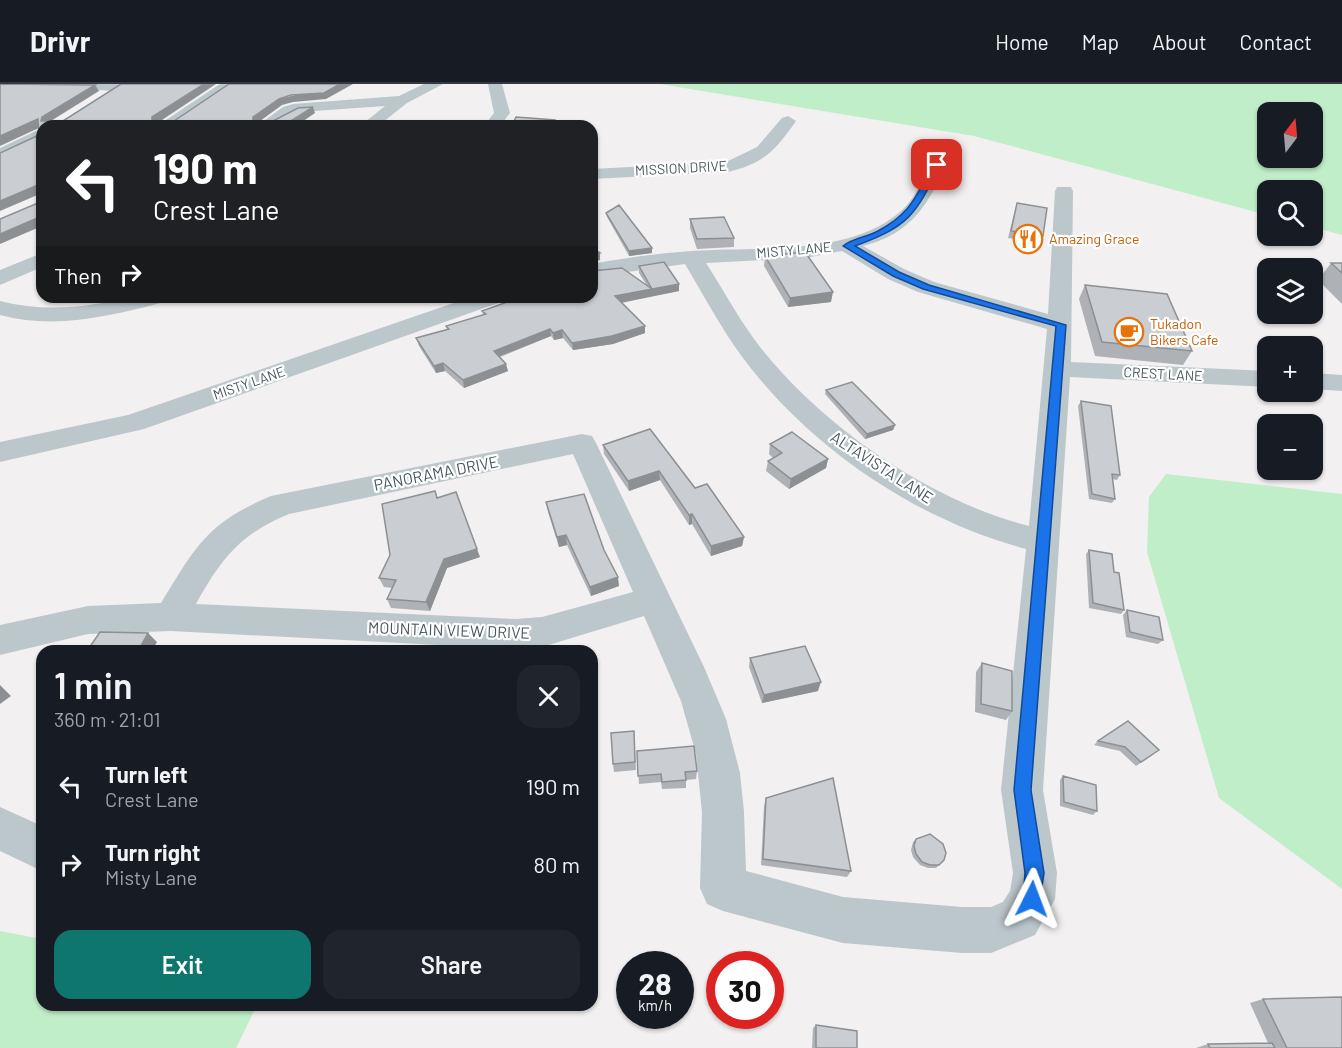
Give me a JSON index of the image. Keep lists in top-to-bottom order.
{
  "streets": {
    "street": [
      "MISSION DRIVE",
      "MISTY LANE",
      "CREST LANE",
      "ALTAVISTA LANE",
      "PANORAMA DRIVE",
      "MOUNTAIN VIEW DRIVE"
    ]
  },
  "crossings": [
    ["MISTY LANE", "ALTAVISTA LANE"],
    ["PANORAMA DRIVE", "MOUNTAIN VIEW DRIVE"]
  ],
  "places": {
    "restaurant": ["Amazing Grace"],
    "cafe": ["Tukadon Bikers Cafe"]
  },
  "north": "top",
  "page": {
    "header": "Drivr",
    "nav": [
      "Home",
      "Map",
      "About",
      "Contact"
    ],
    "map_buttons": ["+", "−"],
    "turn": ["190 m", "Crest Lane"],
    "then": "Then",
    "heading": ["1 min", "360 m · 21:01"],
    "list": [
      {
        "name": "Turn left",
        "note": "Crest Lane",
        "value": "190 m"
      },
      {
        "name": "Turn right",
        "note": "Misty Lane",
        "value": "80 m"
      }
    ],
    "buttons": ["Exit", "Share"],
    "speed": "28 km/h",
    "limit": "30"
  }
}
